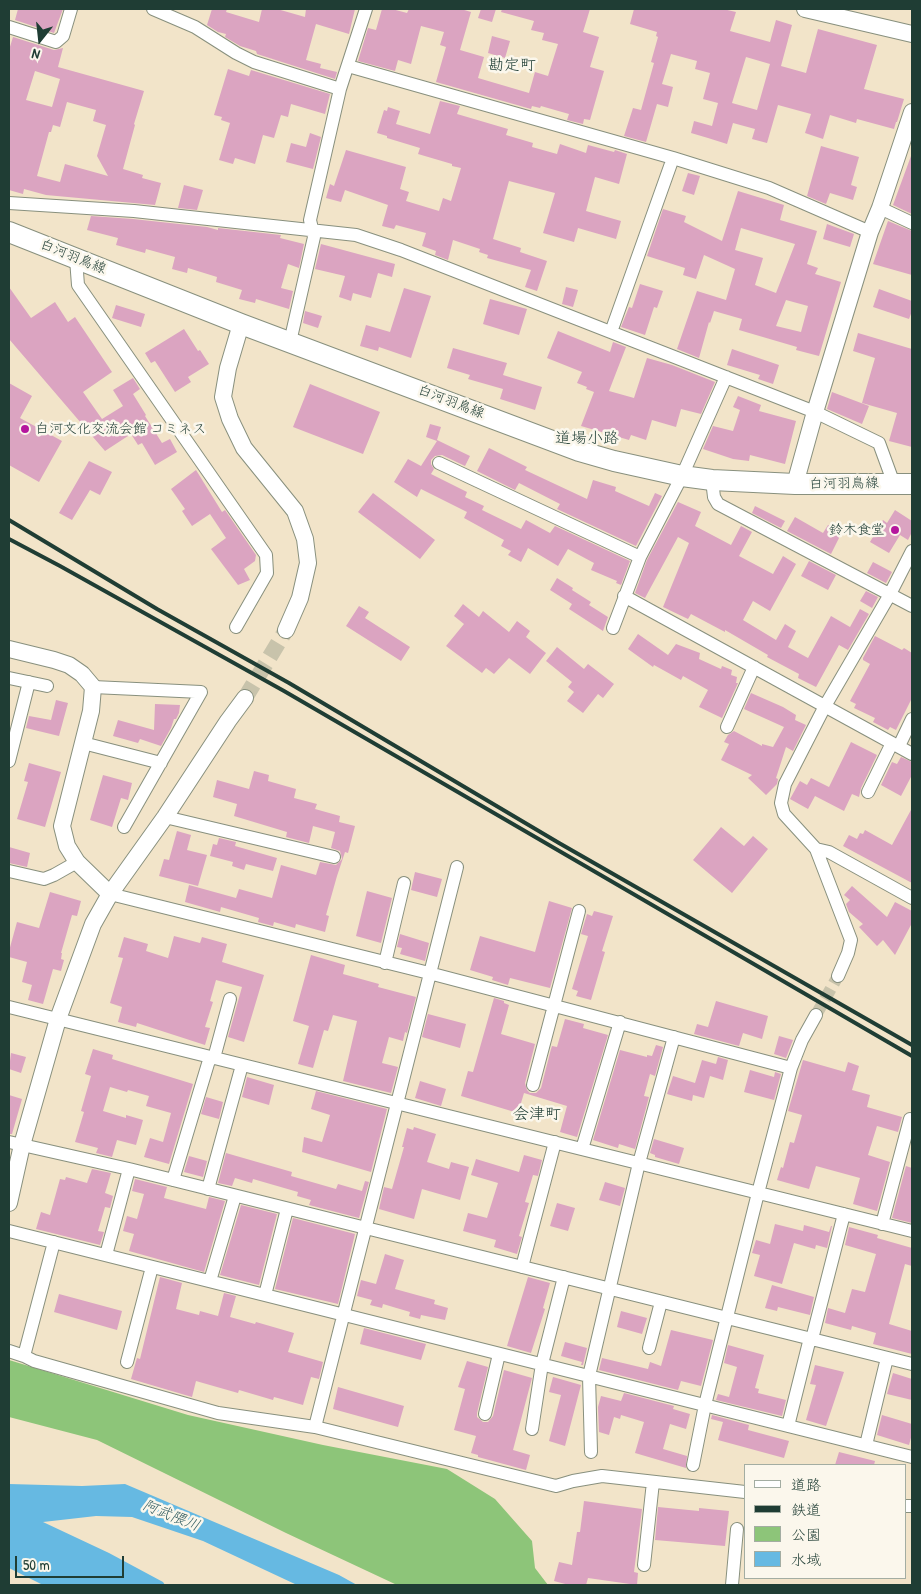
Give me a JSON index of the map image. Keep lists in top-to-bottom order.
{
  "streets": {
    "main road": ["白河羽鳥線"]
  },
  "districts": ["勘定町", "道場小路", "会津町"],
  "water": ["阿武隈川"],
  "places": ["白河文化交流会館 コミネス", "鈴木食堂"],
  "legend": [
    "道路",
    "鉄道",
    "公園",
    "水域"
  ],
  "scale_bar": "50 m",
  "north": "bottom"
}
